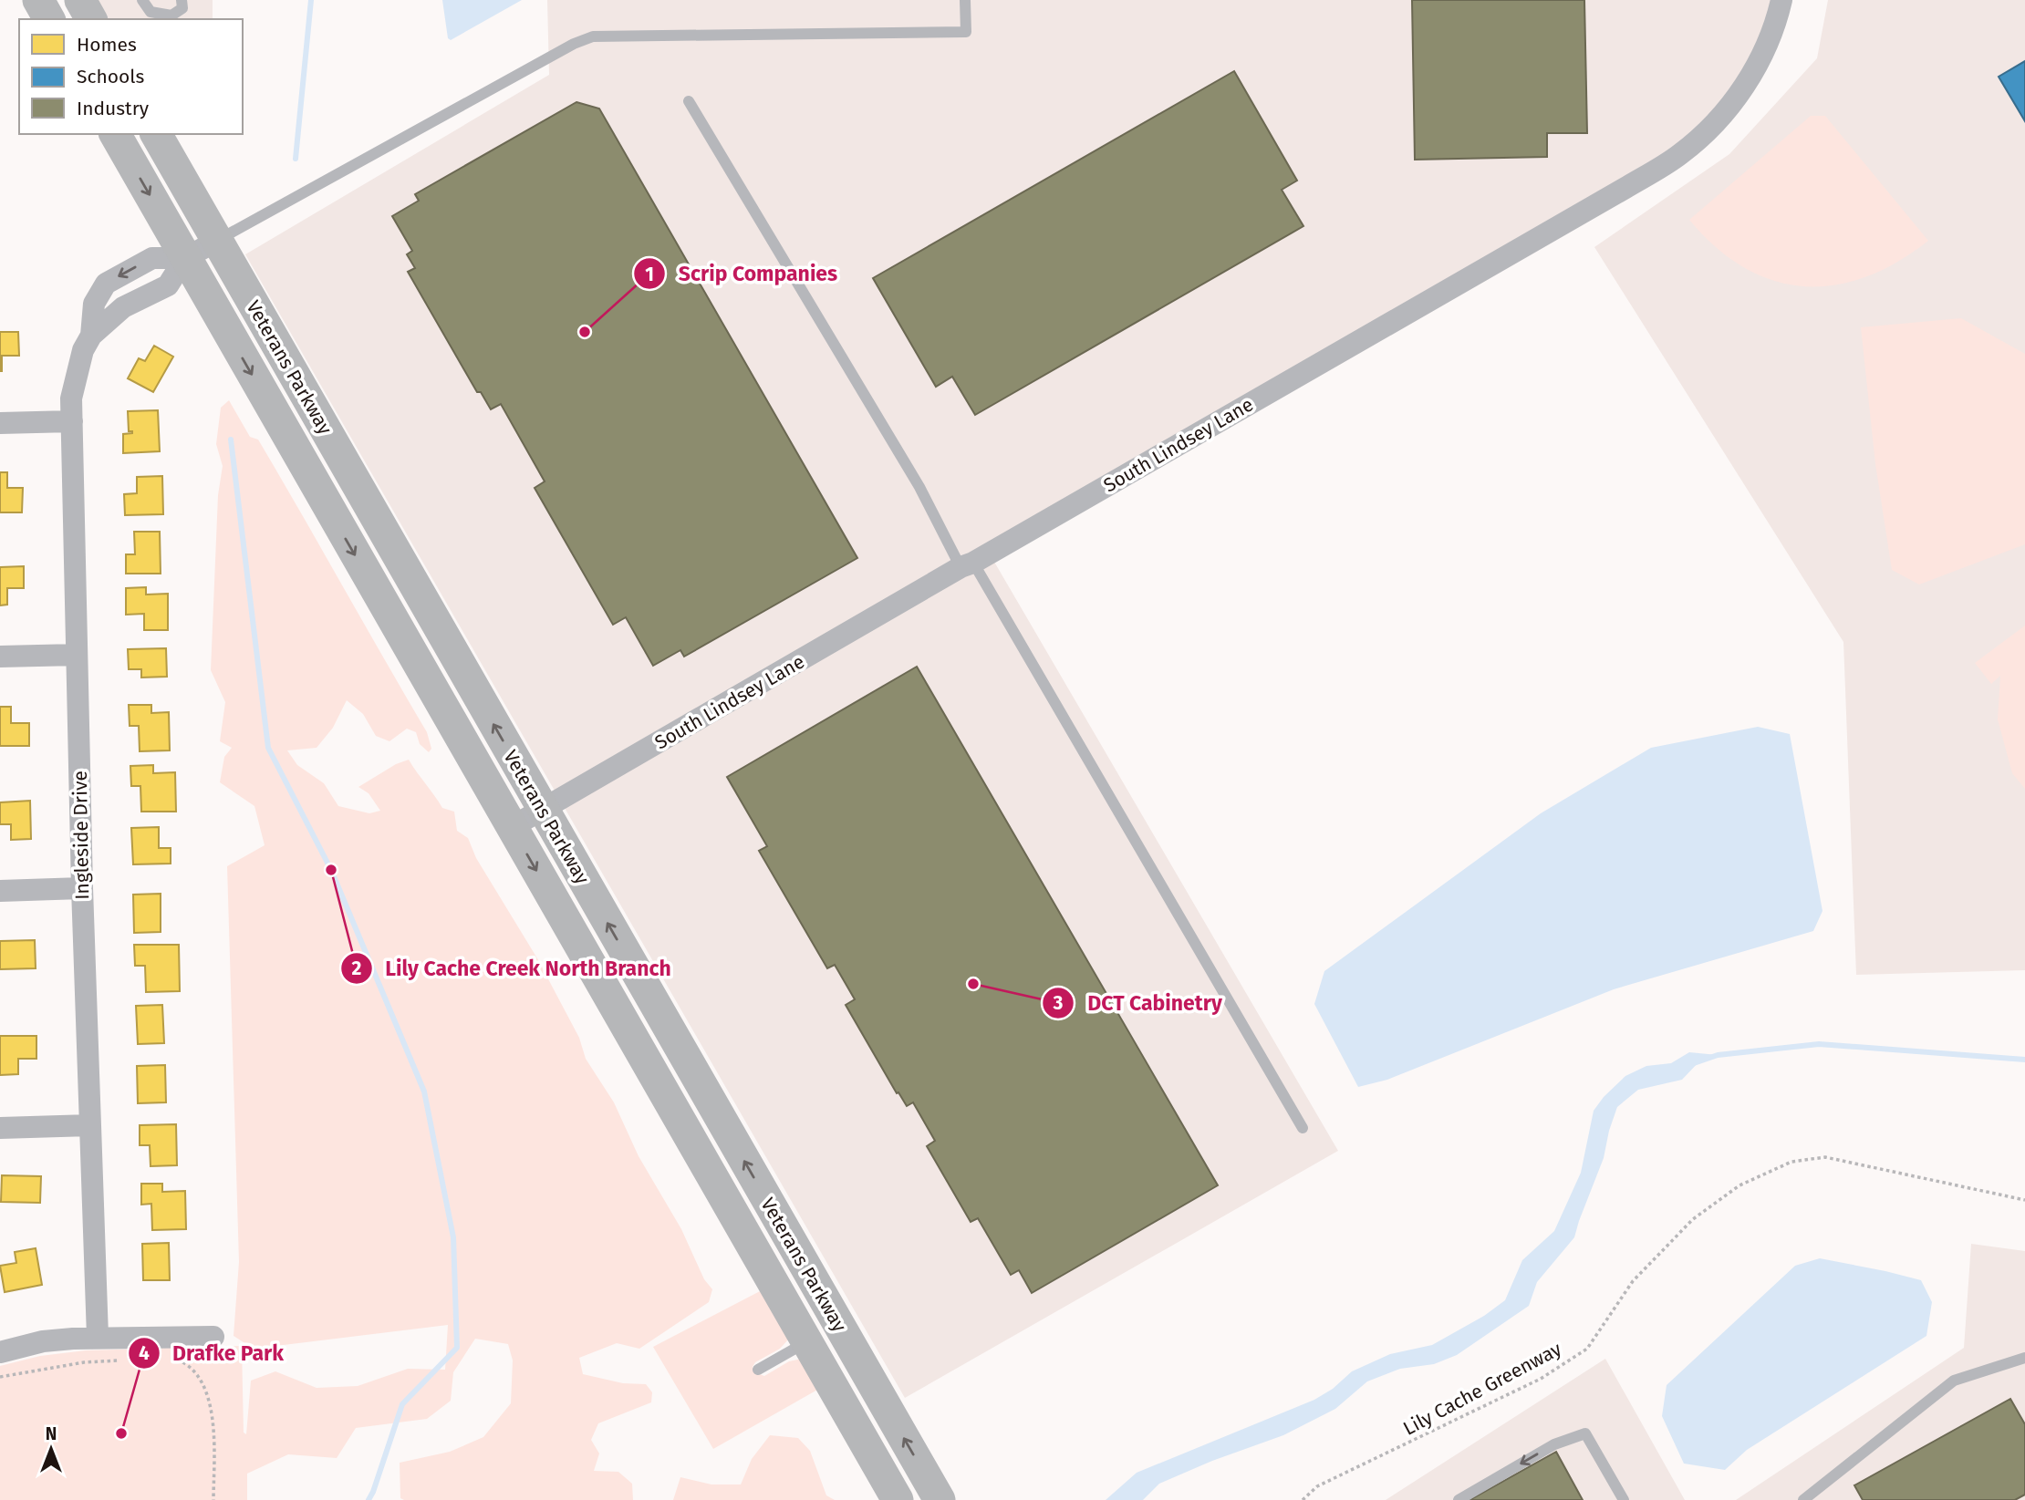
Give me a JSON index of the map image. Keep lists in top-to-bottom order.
{
  "streets": {
    "main road": ["Veterans Parkway"],
    "street": ["South Lindsey Lane", "Ingleside Drive"],
    "path": ["Lily Cache Greenway"]
  },
  "crossings": [
    ["Veterans Parkway", "South Lindsey Lane"],
    ["Veterans Parkway", "Ingleside Drive"]
  ],
  "places": [
    "Scrip Companies",
    "Lily Cache Creek North Branch",
    "DCT Cabinetry",
    "Drafke Park"
  ],
  "legend": ["Homes", "Schools", "Industry"],
  "north": "top"
}
